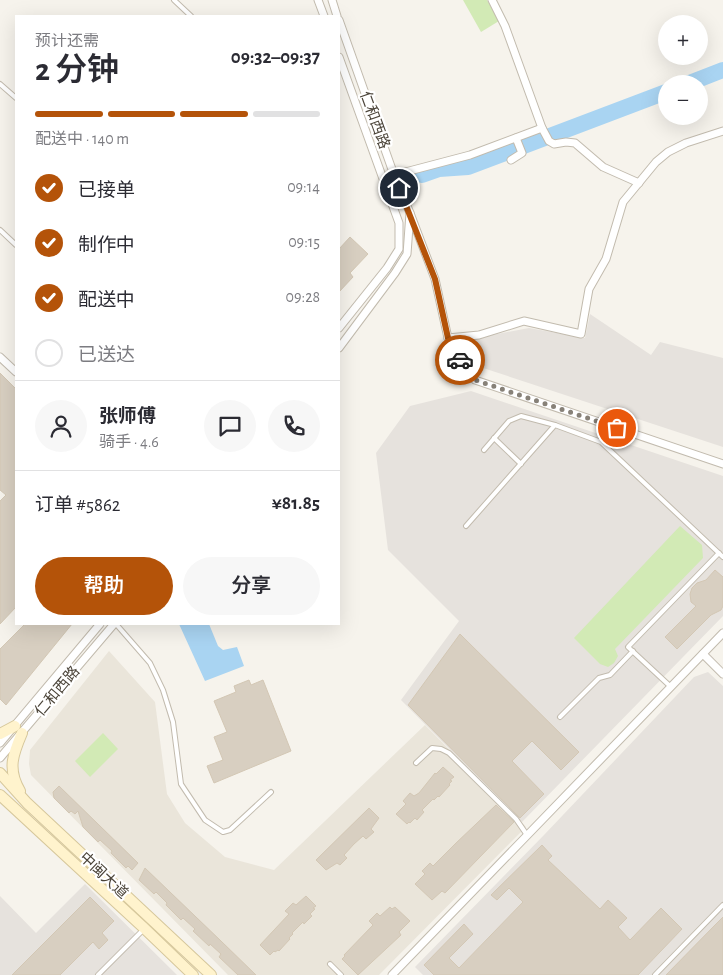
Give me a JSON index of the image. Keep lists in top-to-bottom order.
{
  "streets": {
    "main road": ["中闽大道"],
    "street": ["仁和西路"]
  },
  "page": {
    "map_buttons": ["+", "−"],
    "heading": ["2 分钟", "预计还需", "09:32–09:37"],
    "panel": [
      "张师傅",
      "骑手 · 4.6",
      "订单 #5862",
      "¥81.85"
    ],
    "bar": "配送中 · 140 m",
    "list": [
      ["已接单", "09:14"],
      ["制作中", "09:15"],
      ["配送中", "09:28"],
      "已送达"
    ],
    "buttons": ["帮助", "分享"]
  }
}
